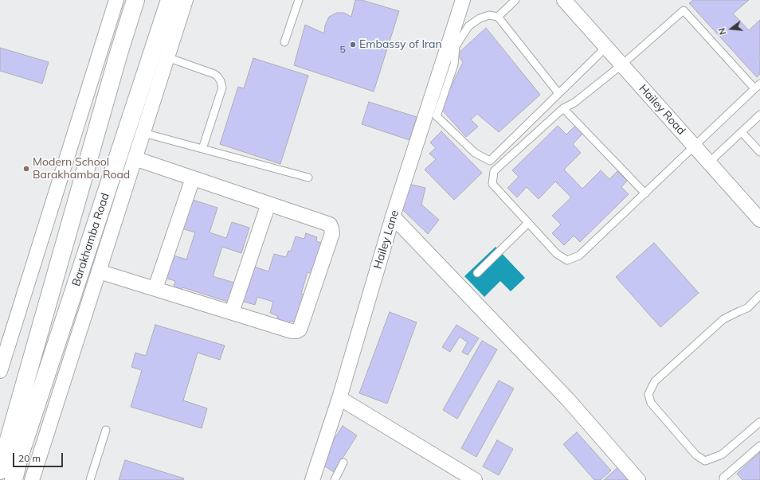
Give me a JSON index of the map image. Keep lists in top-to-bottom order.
{
  "streets": {
    "main road": ["Barakhamba Road"],
    "street": ["Hailey Road", "Hailey Lane"]
  },
  "places": ["Embassy of Iran", "Modern School Barakhamba Road"],
  "house_numbers": ["5"],
  "scale_bar": "20 m",
  "north": "left"
}
